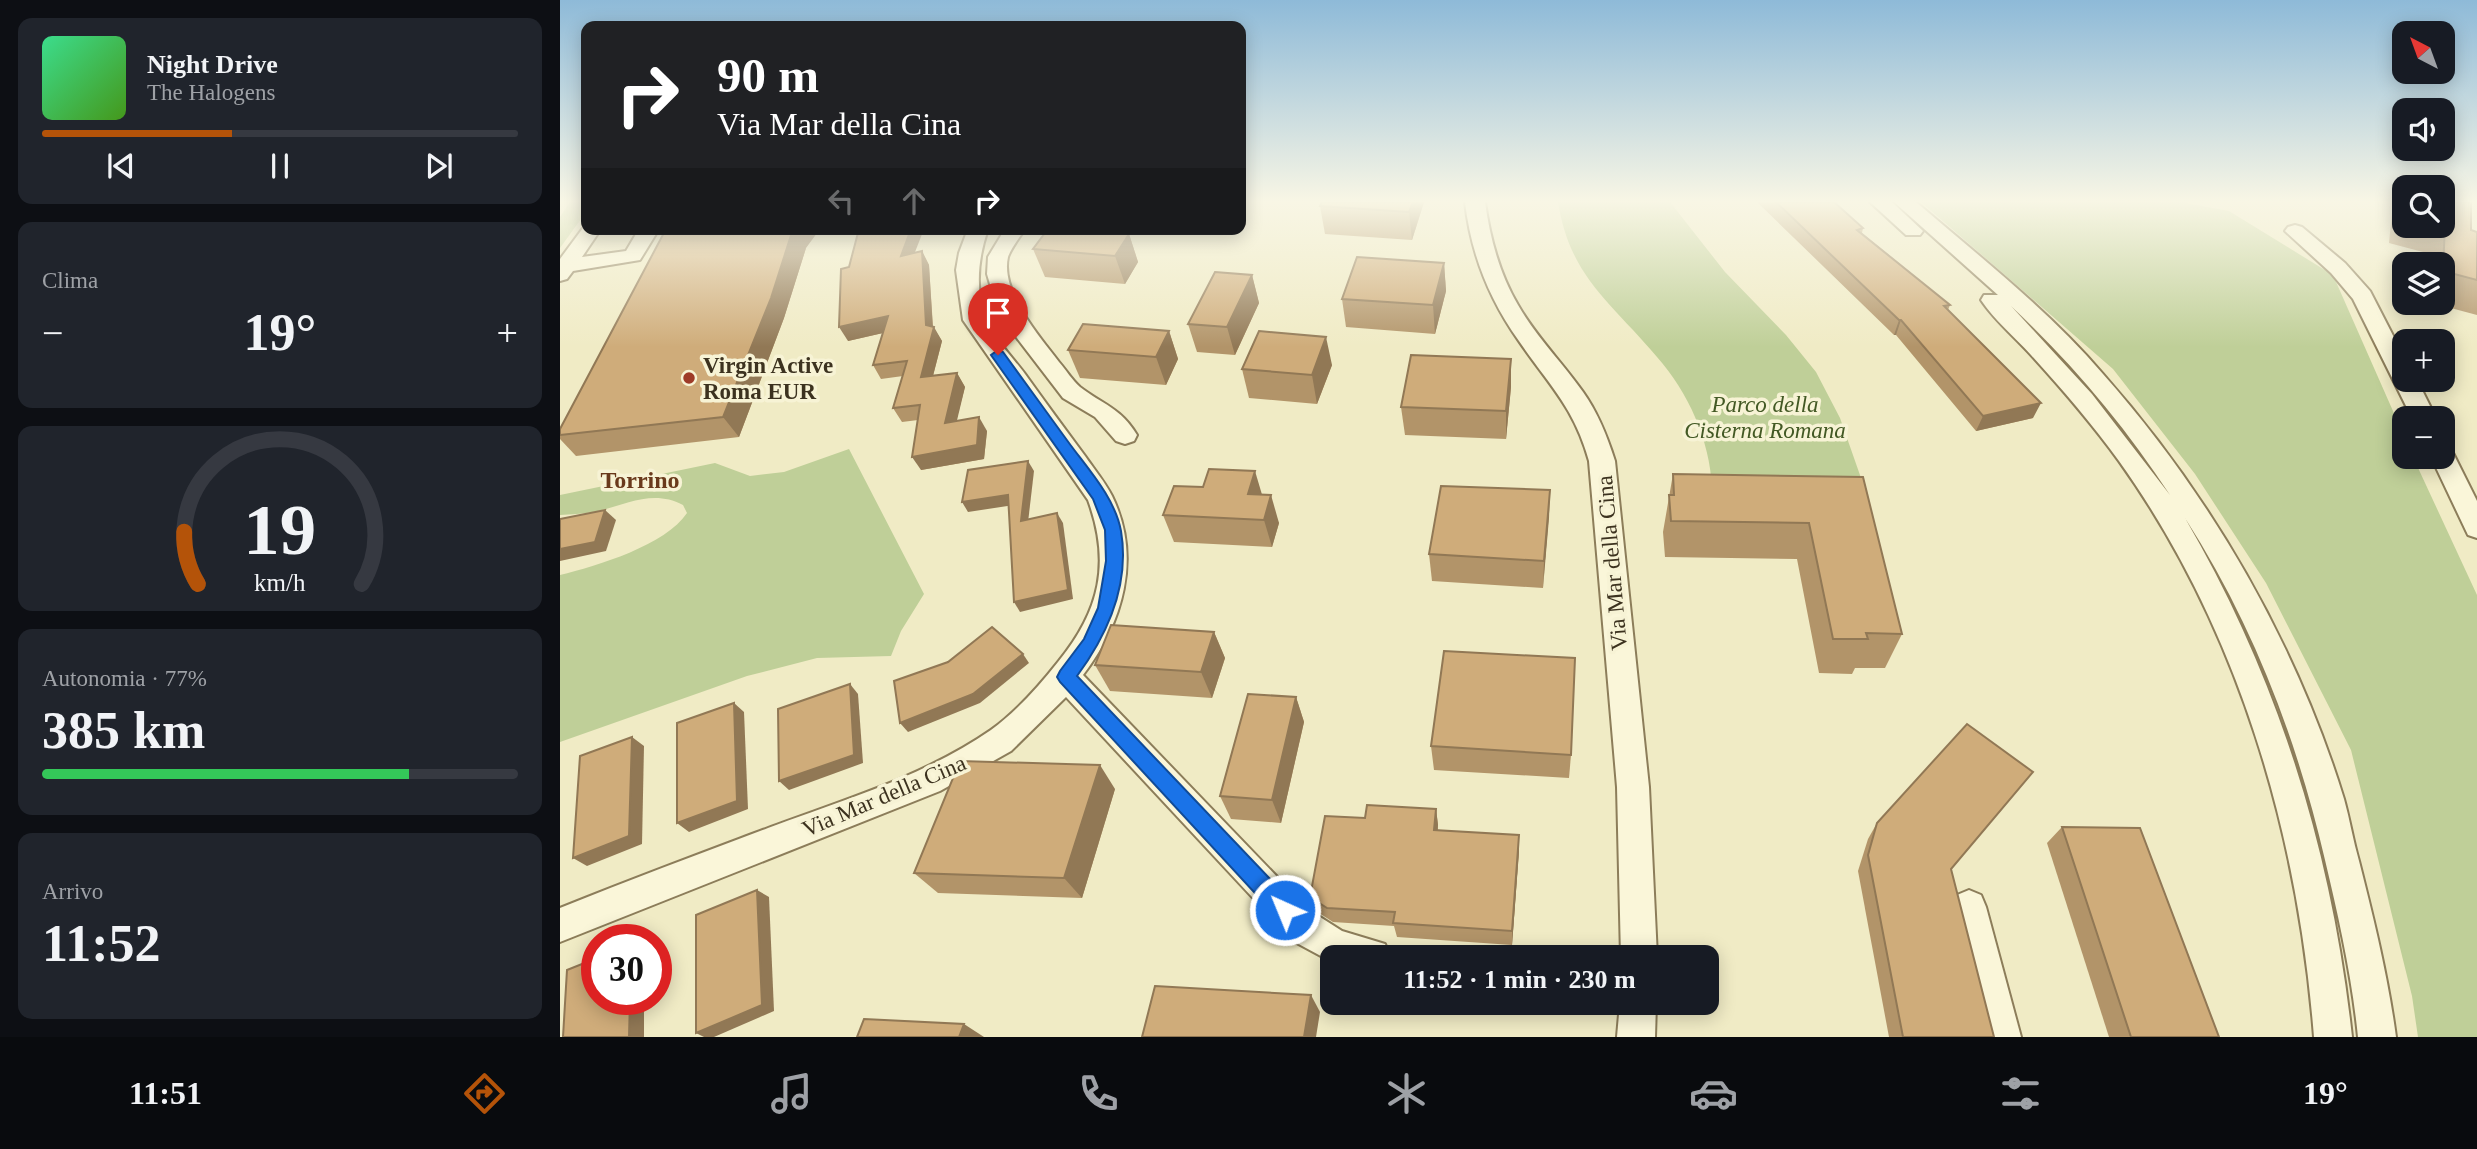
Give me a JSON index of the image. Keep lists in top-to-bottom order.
{
  "streets": {
    "street": ["Via Mar della Cina"]
  },
  "districts": ["Torrino"],
  "parks": ["Parco della Cisterna Romana"],
  "places": ["Virgin Active Roma EUR"],
  "north": "top left",
  "page": {
    "map_buttons": ["+", "−"],
    "turn": ["90 m", "Via Mar della Cina"],
    "song": ["Night Drive", "The Halogens"],
    "tile": [
      "Clima",
      ["Autonomia · 77%", "385 km"],
      ["Arrivo", "11:52"]
    ],
    "heat": ["−", "19°", "+"],
    "limit": "30",
    "trip": "11:52 · 1 min · 230 m",
    "tabs": ["11:51", "19°"],
    "gauge": ["19", "km/h"]
  }
}
